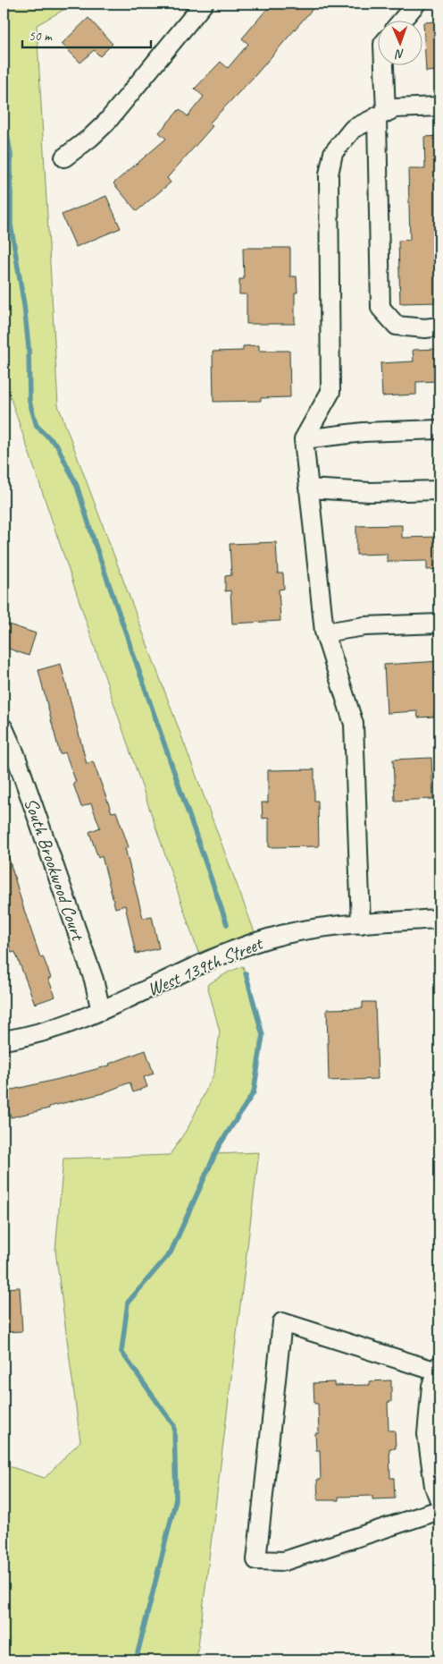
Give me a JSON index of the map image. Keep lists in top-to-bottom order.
{
  "streets": {
    "street": ["South Brookwood Court", "West 139th Street"]
  },
  "crossings": [
    ["South Brookwood Court", "West 139th Street"]
  ],
  "scale_bar": "50 m",
  "north": "bottom"
}
